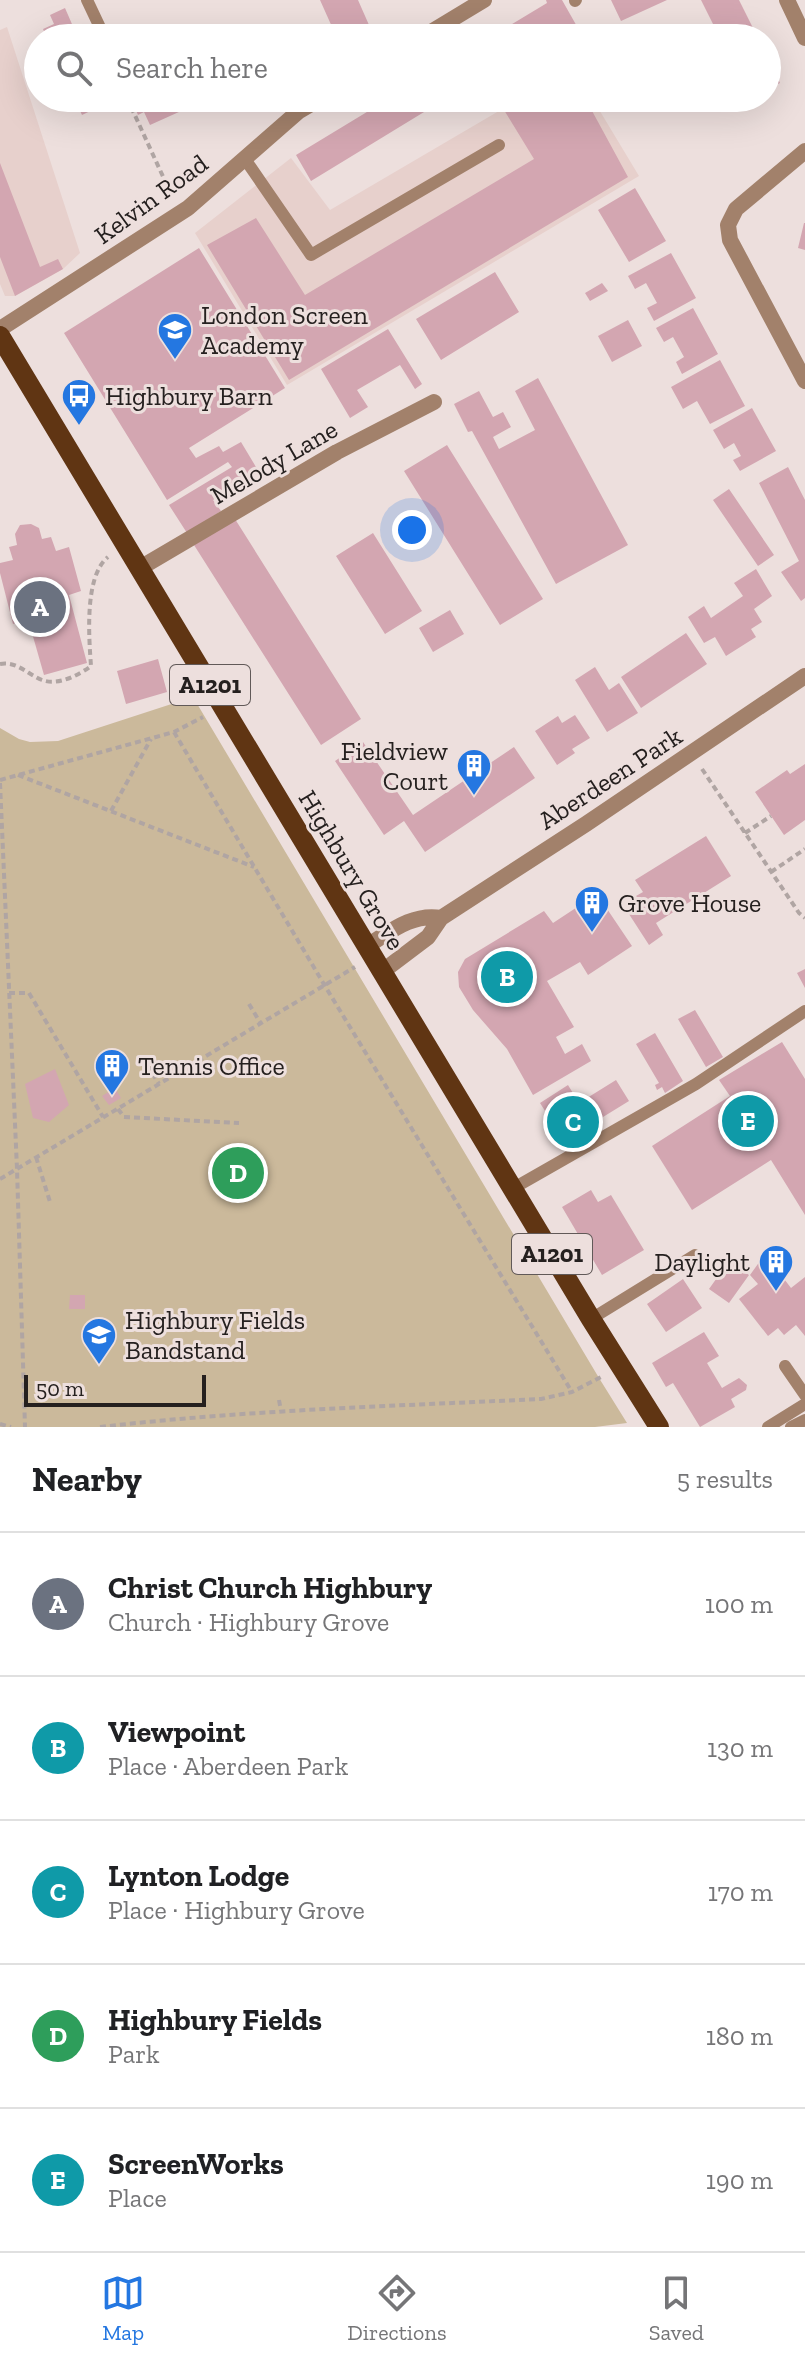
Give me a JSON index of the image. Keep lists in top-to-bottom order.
{
  "streets": {
    "main road": ["A1201", "Highbury Grove"],
    "street": ["Kelvin Road", "Melody Lane", "Aberdeen Park"]
  },
  "crossings": [
    ["Kelvin Road", "Highbury Grove"],
    ["Melody Lane", "Highbury Grove"],
    ["Aberdeen Park", "Highbury Grove"]
  ],
  "places": {
    "school or university": ["London Screen Academy", "Highbury Fields Bandstand"],
    "bus stop": ["Highbury Barn"],
    "building": [
      "Fieldview Court",
      "Grove House",
      "Tennis Office",
      "Daylight"
    ]
  },
  "scale_bar": "50 m",
  "page": {
    "search": "Search here",
    "pins": [
      "A",
      "B",
      "E",
      "C",
      "D"
    ],
    "scale": "50 m",
    "heading": ["Nearby", "5 results"],
    "list": [
      {
        "mark": "A",
        "name": "Christ Church Highbury",
        "note": "Church · Highbury Grove",
        "value": "100 m"
      },
      {
        "mark": "B",
        "name": "Viewpoint",
        "note": "Place · Aberdeen Park",
        "value": "130 m"
      },
      {
        "mark": "C",
        "name": "Lynton Lodge",
        "note": "Place · Highbury Grove",
        "value": "170 m"
      },
      {
        "mark": "D",
        "name": "Highbury Fields",
        "note": "Park",
        "value": "180 m"
      },
      {
        "mark": "E",
        "name": "ScreenWorks",
        "note": "Place",
        "value": "190 m"
      }
    ],
    "nav": ["Map", "Directions", "Saved"]
  }
}
